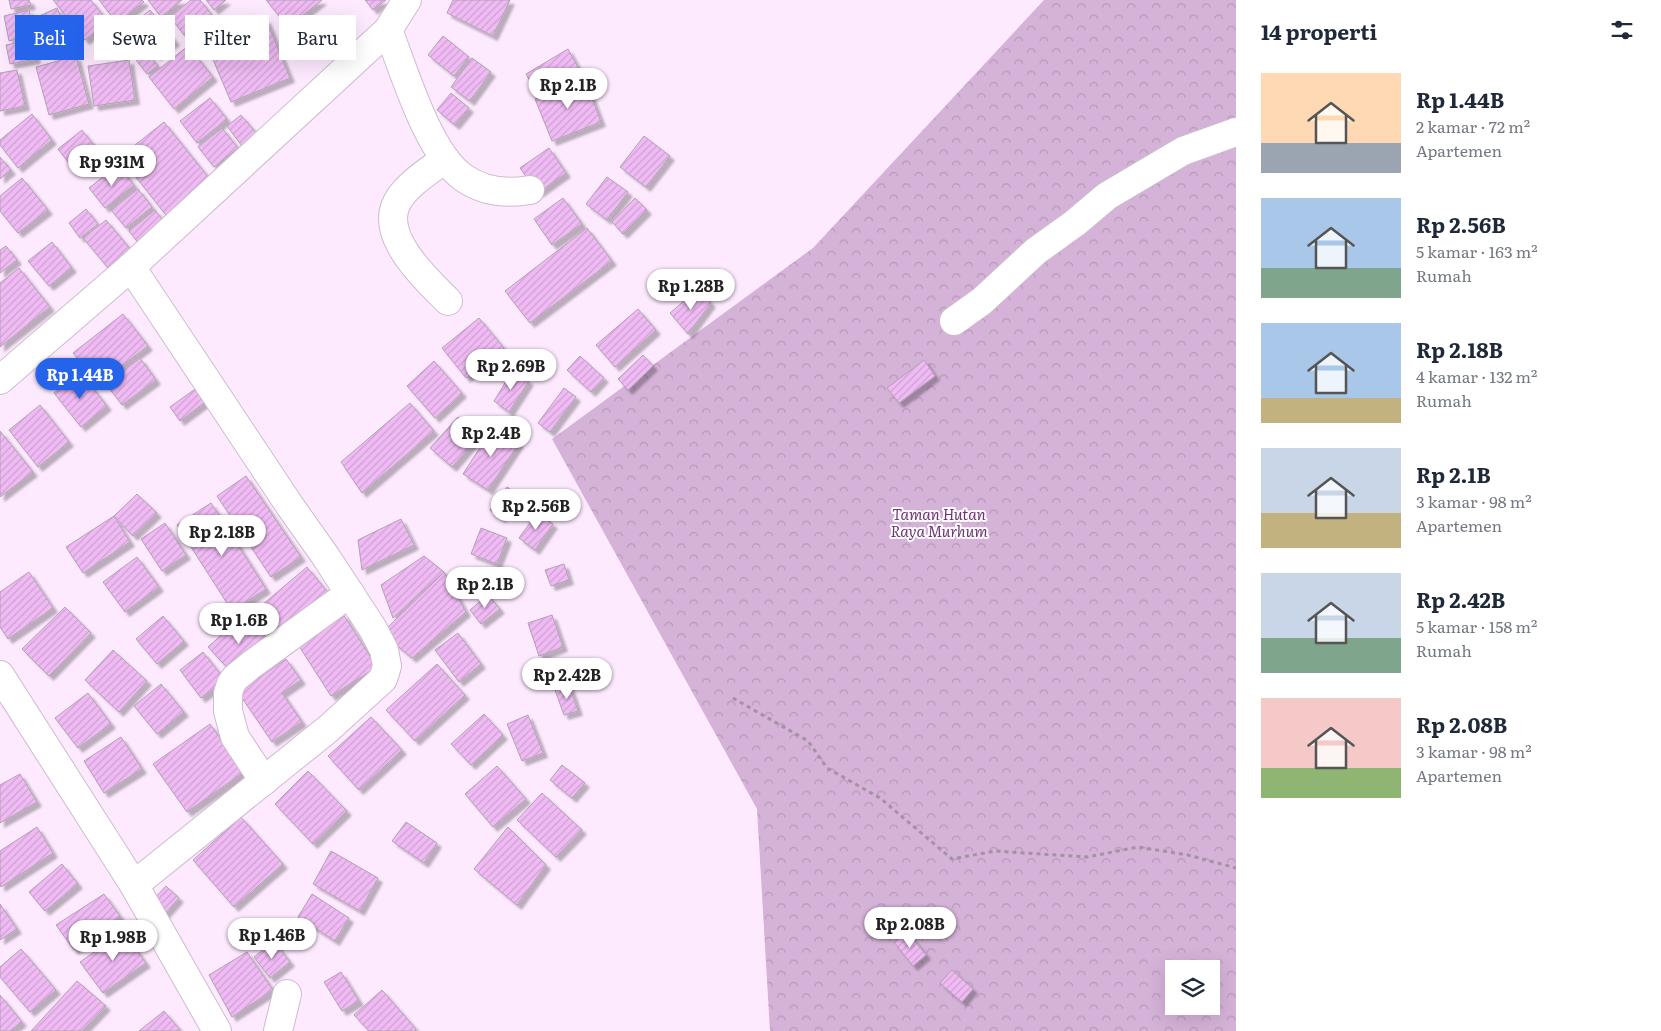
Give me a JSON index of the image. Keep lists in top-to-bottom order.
{
  "parks": ["Taman Hutan Raya Murhum"],
  "page": {
    "heading": "14 properti",
    "chip": [
      "Beli",
      "Sewa",
      "Filter",
      "Baru"
    ],
    "list": [
      {
        "name": "Rp 1.44B",
        "note": "2 kamar · 72 m² · Apartemen"
      },
      {
        "name": "Rp 2.56B",
        "note": "5 kamar · 163 m² · Rumah"
      },
      {
        "name": "Rp 2.18B",
        "note": "4 kamar · 132 m² · Rumah"
      },
      {
        "name": "Rp 2.1B",
        "note": "3 kamar · 98 m² · Apartemen"
      },
      {
        "name": "Rp 2.42B",
        "note": "5 kamar · 158 m² · Rumah"
      },
      {
        "name": "Rp 2.08B",
        "note": "3 kamar · 98 m² · Apartemen"
      }
    ],
    "price": [
      "Rp 2.1B",
      "Rp 931M",
      "Rp 1.28B",
      "Rp 2.69B",
      "Rp 1.44B",
      "Rp 2.4B",
      "Rp 2.56B",
      "Rp 2.18B",
      "Rp 2.1B",
      "Rp 1.6B",
      "Rp 2.42B",
      "Rp 2.08B",
      "Rp 1.46B",
      "Rp 1.98B"
    ]
  }
}
